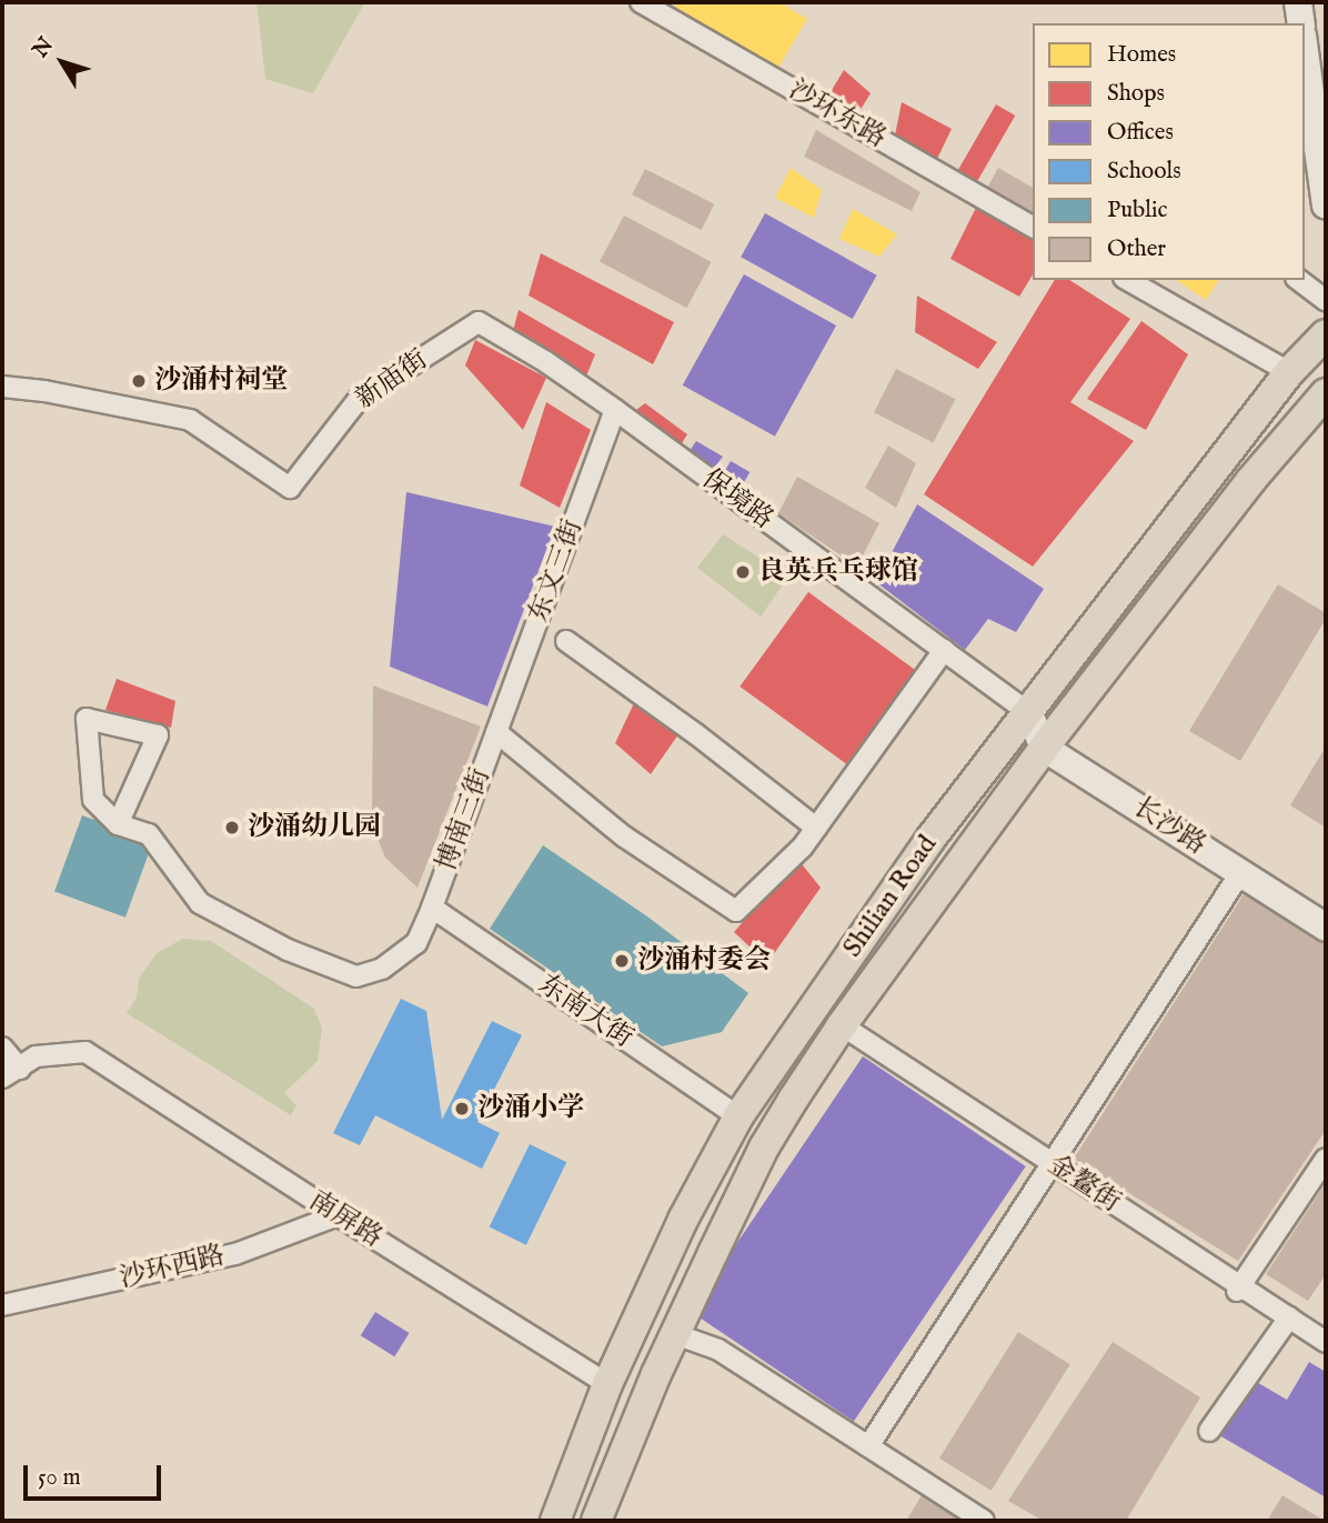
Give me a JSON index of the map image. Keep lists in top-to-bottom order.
{
  "streets": {
    "main road": ["Shilian Road"],
    "street": [
      "沙环东路",
      "新庙街",
      "保境路",
      "东文三街",
      "博南三街",
      "长沙路",
      "东南大街",
      "金鳌街",
      "南屏路",
      "沙环西路"
    ]
  },
  "crossings": [
    ["新庙街", "保境路"],
    ["保境路", "东文三街"],
    ["保境路", "Shilian Road"],
    ["东文三街", "博南三街"],
    ["博南三街", "东南大街"],
    ["长沙路", "Shilian Road"],
    ["Shilian Road", "东南大街"],
    ["Shilian Road", "金鳌街"],
    ["Shilian Road", "南屏路"],
    ["南屏路", "沙环西路"]
  ],
  "places": [
    "沙涌村祠堂",
    "良英兵乓球馆",
    "沙涌幼儿园",
    "沙涌村委会",
    "沙涌小学"
  ],
  "legend": [
    "Homes",
    "Shops",
    "Offices",
    "Schools",
    "Public",
    "Other"
  ],
  "scale_bar": "50 m",
  "north": "top left"
}
